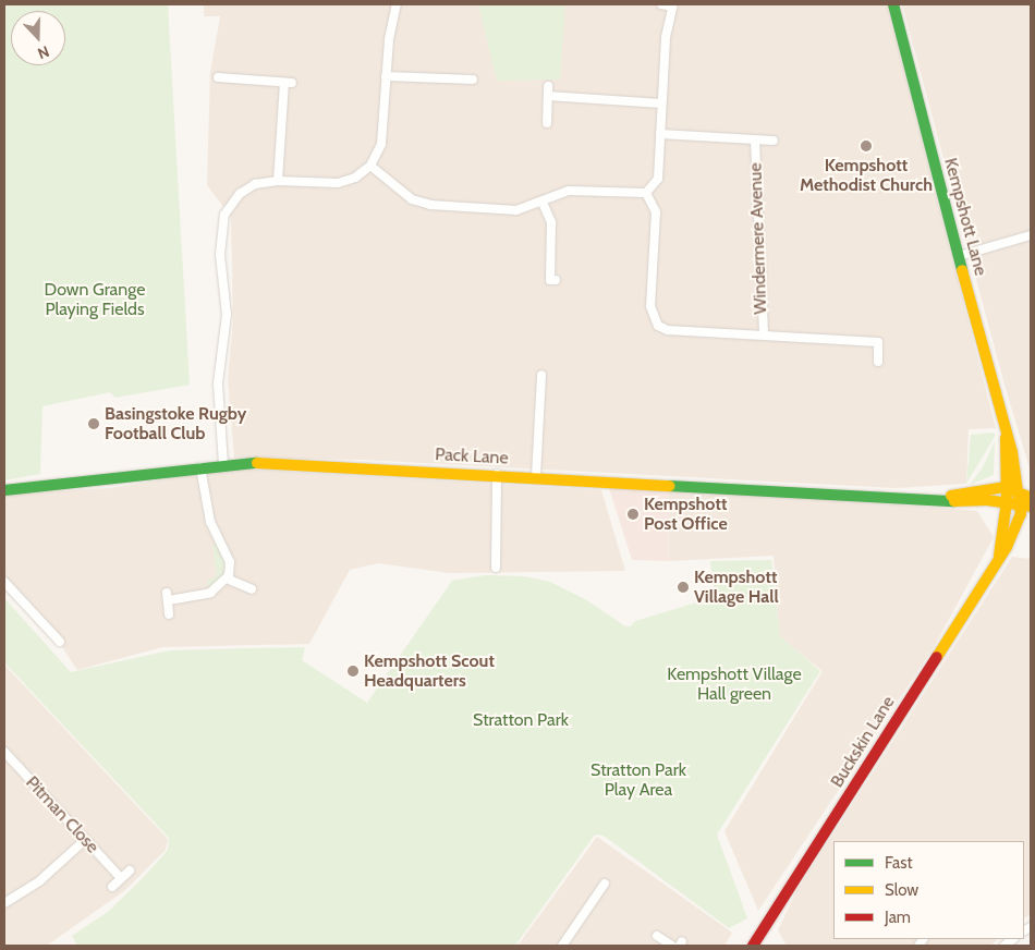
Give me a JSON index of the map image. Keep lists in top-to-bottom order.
{
  "streets": {
    "street": [
      "Kempshott Lane",
      "Windermere Avenue",
      "Pack Lane",
      "Buckskin Lane",
      "Pitman Close"
    ]
  },
  "crossings": [
    ["Kempshott Lane", "Pack Lane"],
    ["Kempshott Lane", "Buckskin Lane"],
    ["Pack Lane", "Buckskin Lane"]
  ],
  "parks": [
    "Down Grange Playing Fields",
    "Kempshott Village Hall green",
    "Stratton Park",
    "Stratton Park Play Area"
  ],
  "places": [
    "Kempshott Methodist Church",
    "Basingstoke Rugby Football Club",
    "Kempshott Post Office",
    "Kempshott Village Hall",
    "Kempshott Scout Headquarters"
  ],
  "legend": ["Fast", "Slow", "Jam"],
  "north": "bottom"
}
